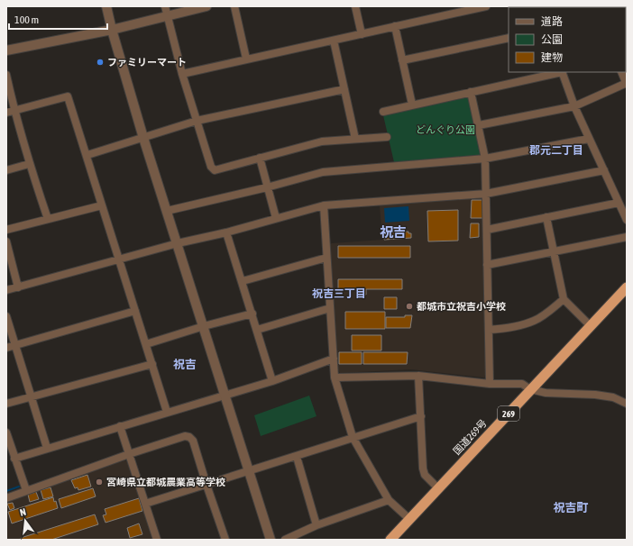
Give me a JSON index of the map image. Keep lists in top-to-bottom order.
{
  "streets": {
    "highway": ["269", "国道269号"]
  },
  "districts": [
    "郡元二丁目",
    "祝吉",
    "祝吉三丁目",
    "祝吉",
    "祝吉町"
  ],
  "parks": ["どんぐり公園"],
  "places": ["ファミリーマート", "都城市立祝吉小学校", "宮崎県立都城農業高等学校"],
  "legend": ["道路", "公園", "建物"],
  "scale_bar": "100 m",
  "north": "top"
}
